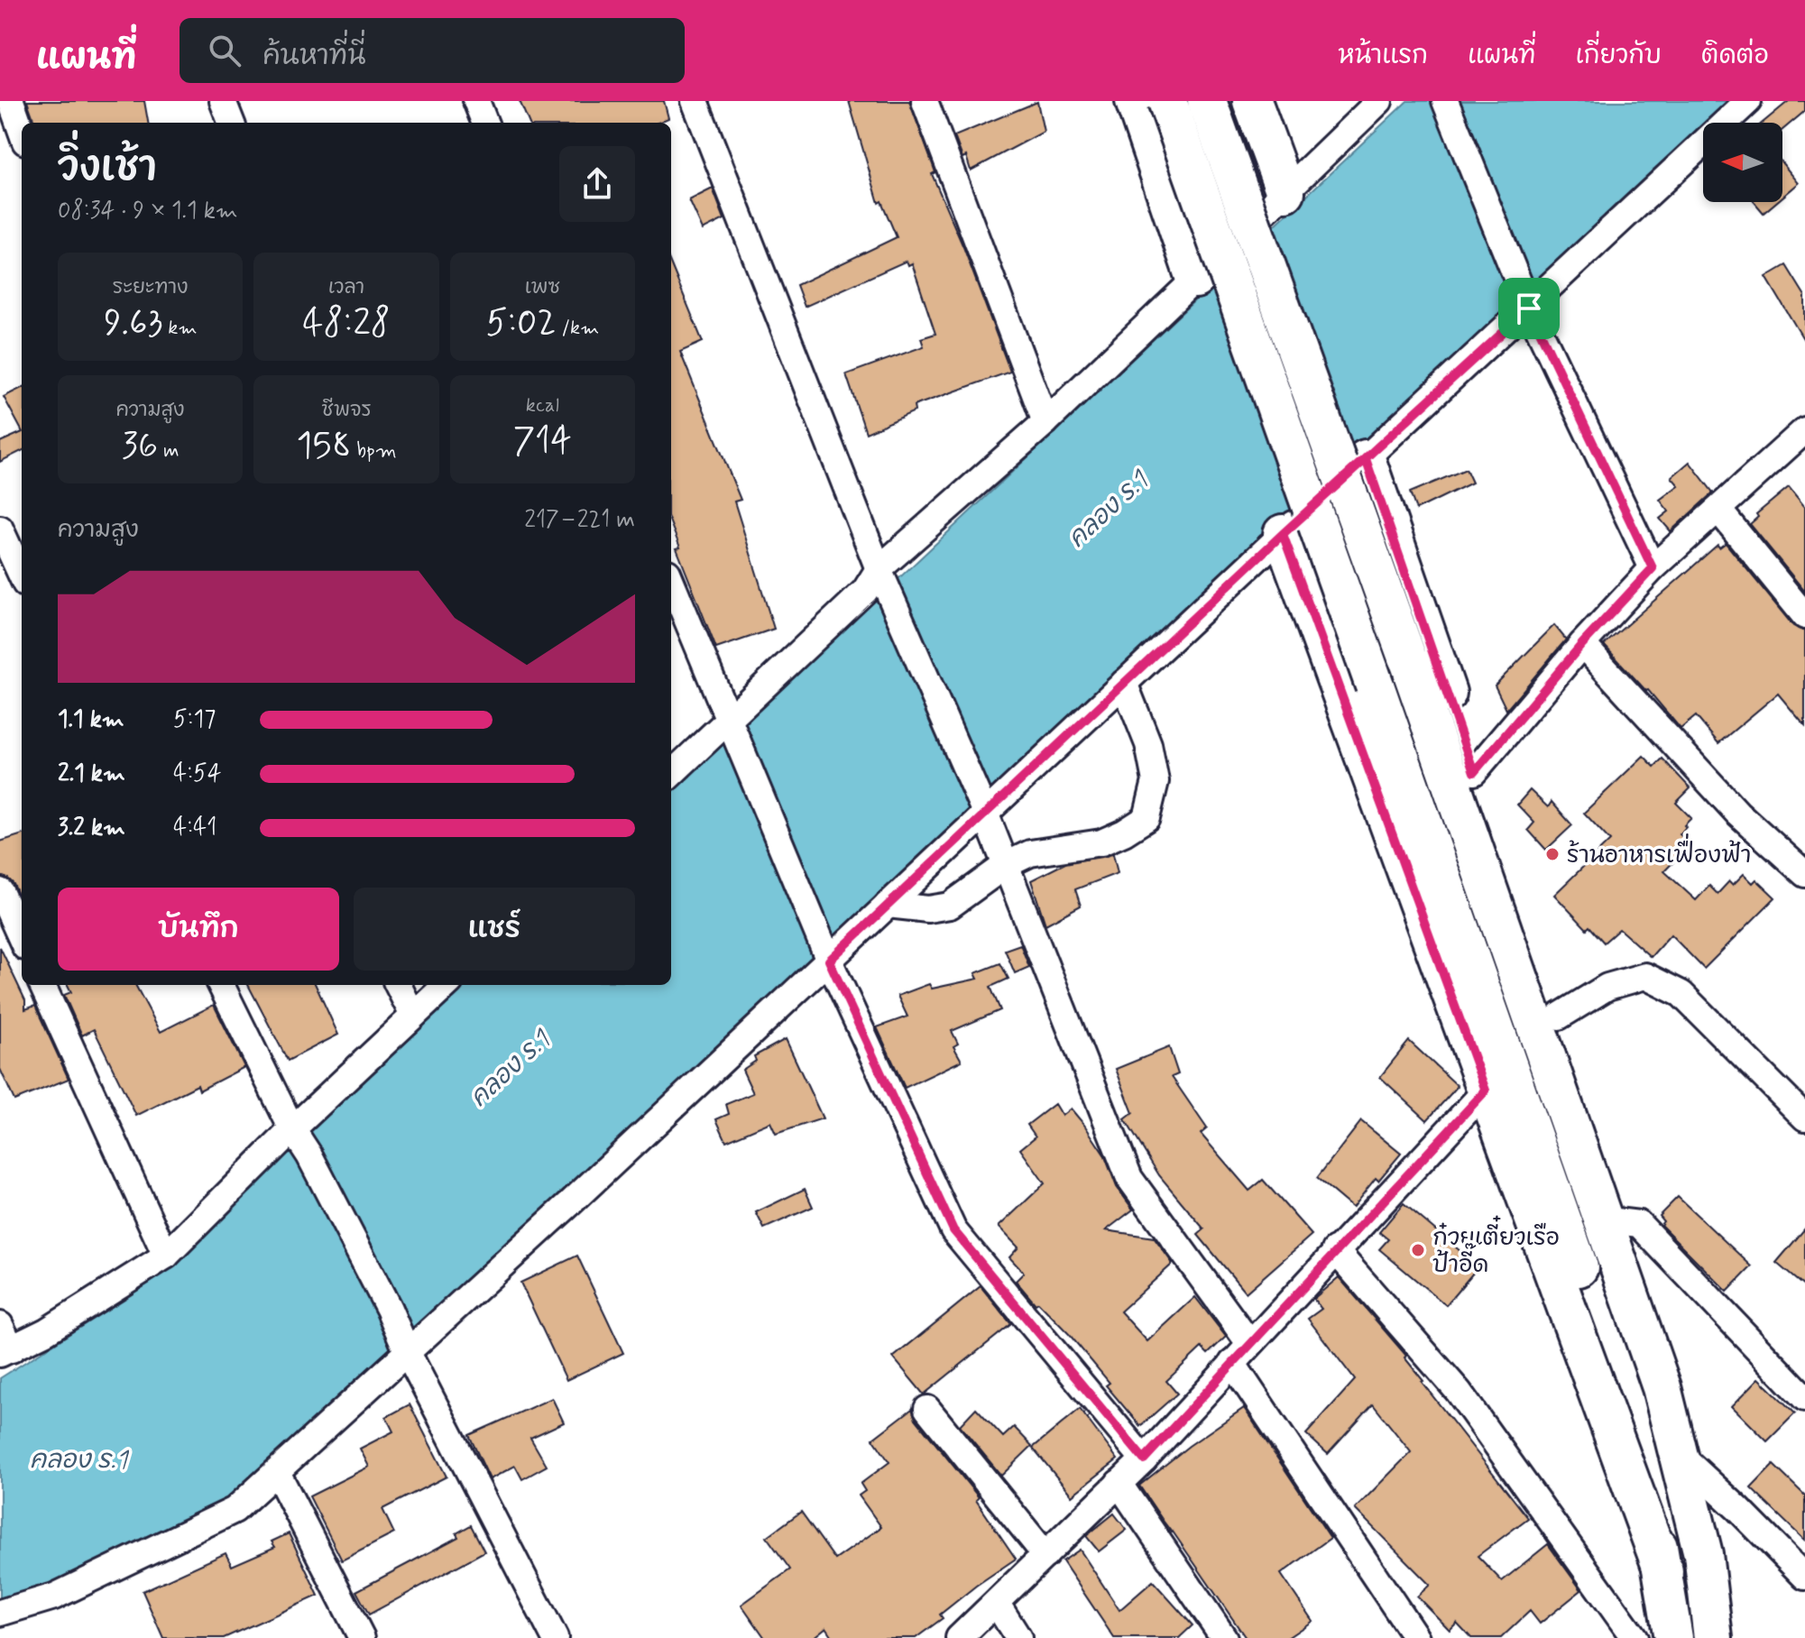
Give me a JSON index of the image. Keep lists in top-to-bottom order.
{
  "water": ["คลอง ร.1"],
  "places": ["ร้านอาหารเฟื่องฟ้า", "ก๋วยเตี๋ยวเรือ ป้าอี๊ด"],
  "north": "left",
  "page": {
    "header": "แผนที่",
    "search": "ค้นหาที่นี่",
    "nav": [
      "หน้าแรก",
      "แผนที่",
      "เกี่ยวกับ",
      "ติดต่อ"
    ],
    "heading": ["วิ่งเช้า", "08:34 · 9 × 1.1 km"],
    "stats": [
      ["ระยะทาง", "9.63 km"],
      ["เวลา", "48:28"],
      ["เพซ", "5:02 /km"],
      ["ความสูง", "36 m"],
      ["ชีพจร", "158 bpm"],
      ["kcal", "714"]
    ],
    "chart": ["ความสูง", "217–221 m"],
    "list": [
      {
        "name": "1.1 km",
        "note": "5:17"
      },
      {
        "name": "2.1 km",
        "note": "4:54"
      },
      {
        "name": "3.2 km",
        "note": "4:41"
      }
    ],
    "buttons": ["บันทึก", "แชร์"]
  }
}
